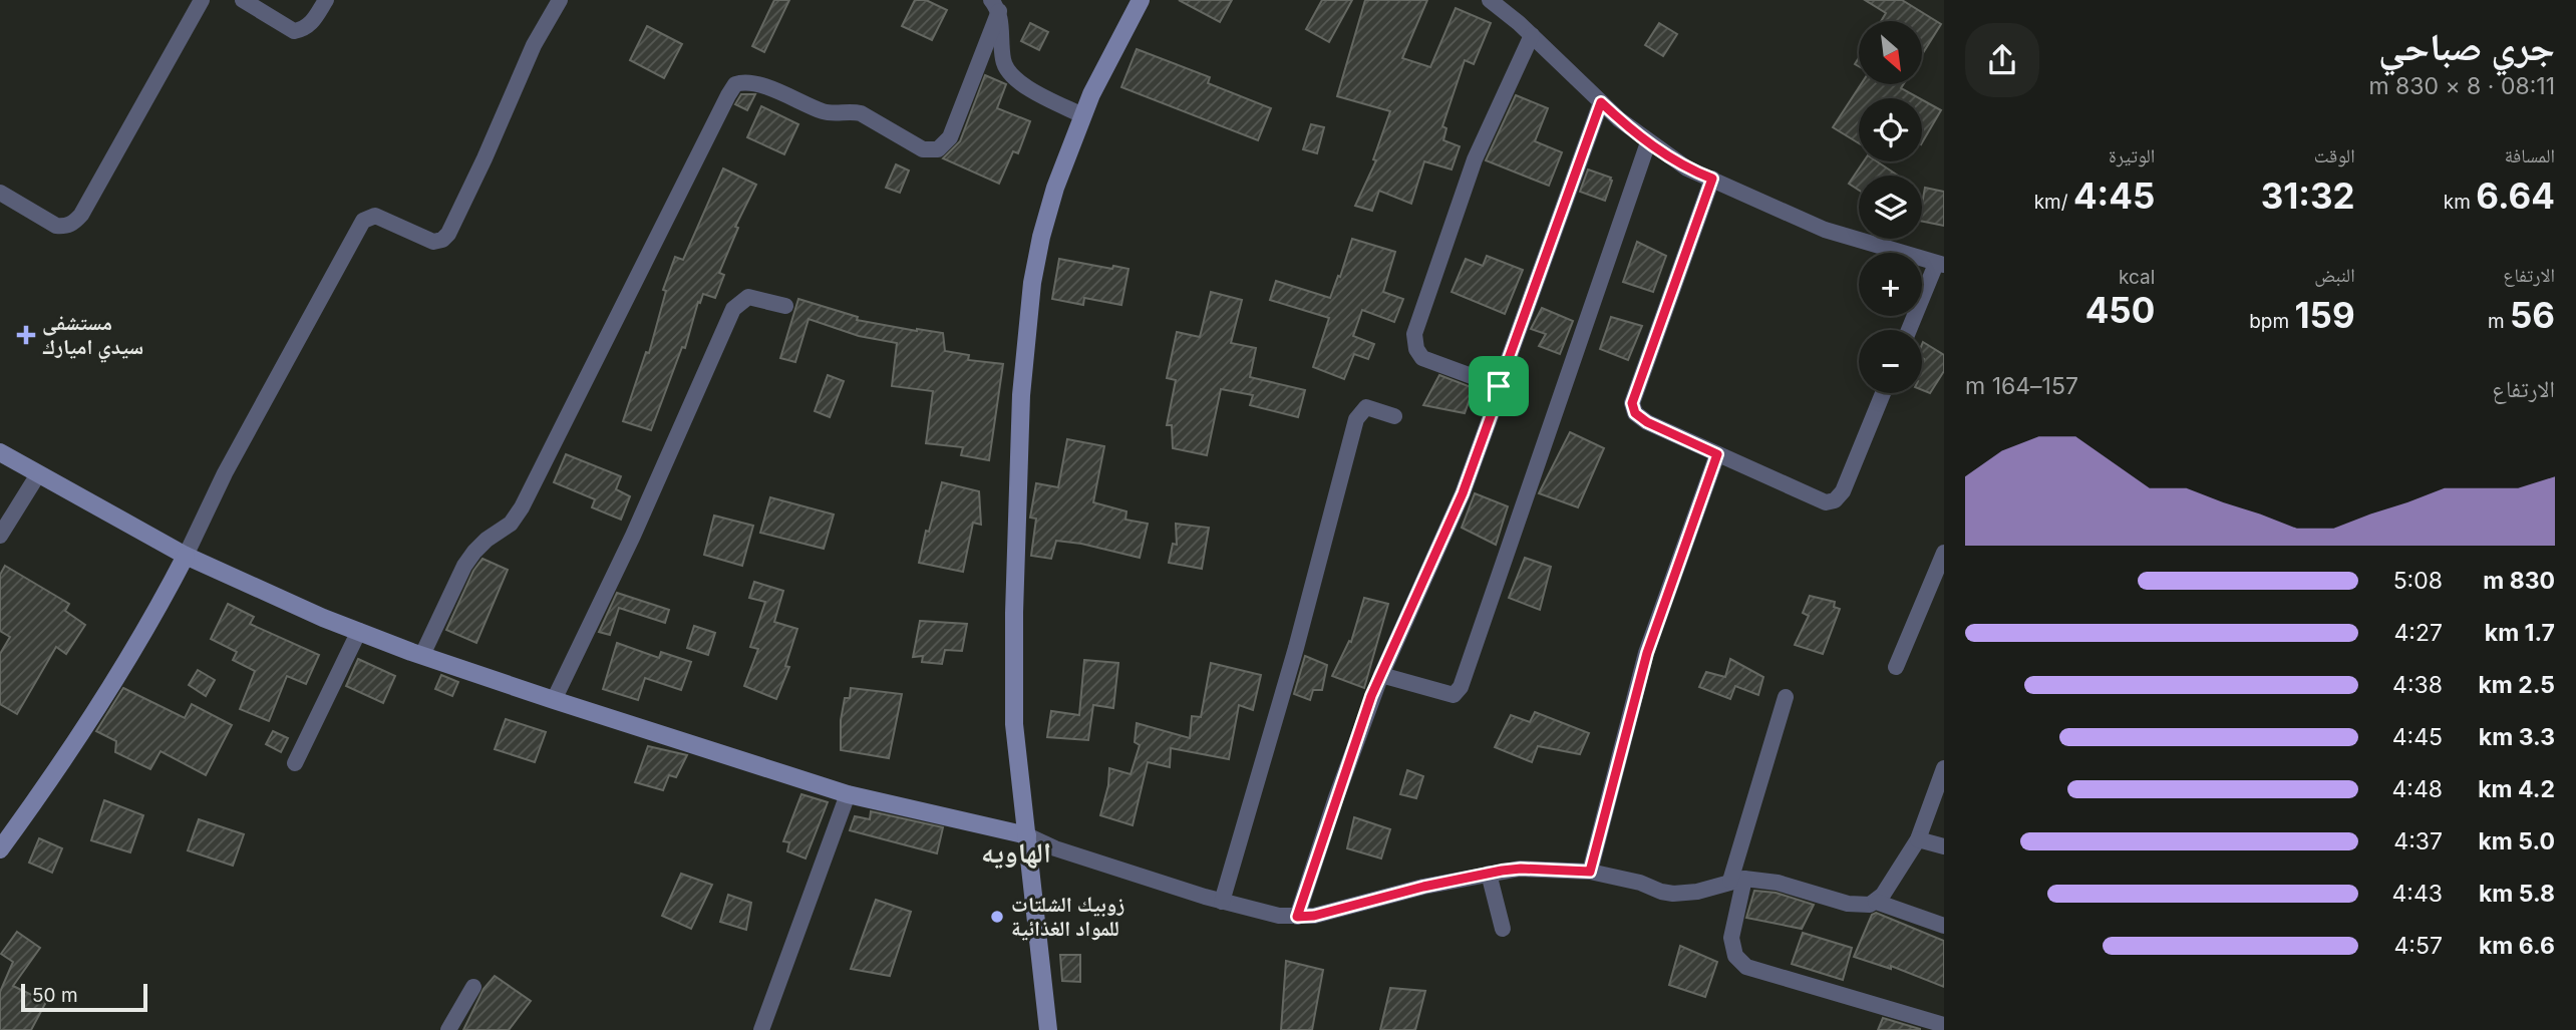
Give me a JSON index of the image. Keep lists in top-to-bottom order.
{
  "districts": ["الهاويه"],
  "places": {
    "health": ["مستشفى سيدي اميارك"],
    "other": ["زوبيك الشلتات للمواد الغذائية"]
  },
  "scale_bar": "50 m",
  "north": "bottom right",
  "page": {
    "heading": ["جري صباحي", "08:11 · 8 × 830 m"],
    "map_buttons": ["+", "−"],
    "stats": [
      ["المسافة", "6.64 km"],
      ["الوقت", "31:32"],
      ["الوتيرة", "4:45 /km"],
      ["الارتفاع", "56 m"],
      ["النبض", "159 bpm"],
      ["kcal", "450"]
    ],
    "chart": ["الارتفاع", "157–164 m"],
    "list": [
      {
        "name": "830 m",
        "note": "5:08"
      },
      {
        "name": "1.7 km",
        "note": "4:27"
      },
      {
        "name": "2.5 km",
        "note": "4:38"
      },
      {
        "name": "3.3 km",
        "note": "4:45"
      },
      {
        "name": "4.2 km",
        "note": "4:48"
      },
      {
        "name": "5.0 km",
        "note": "4:37"
      },
      {
        "name": "5.8 km",
        "note": "4:43"
      },
      {
        "name": "6.6 km",
        "note": "4:57"
      }
    ],
    "scale": "50 m"
  }
}
